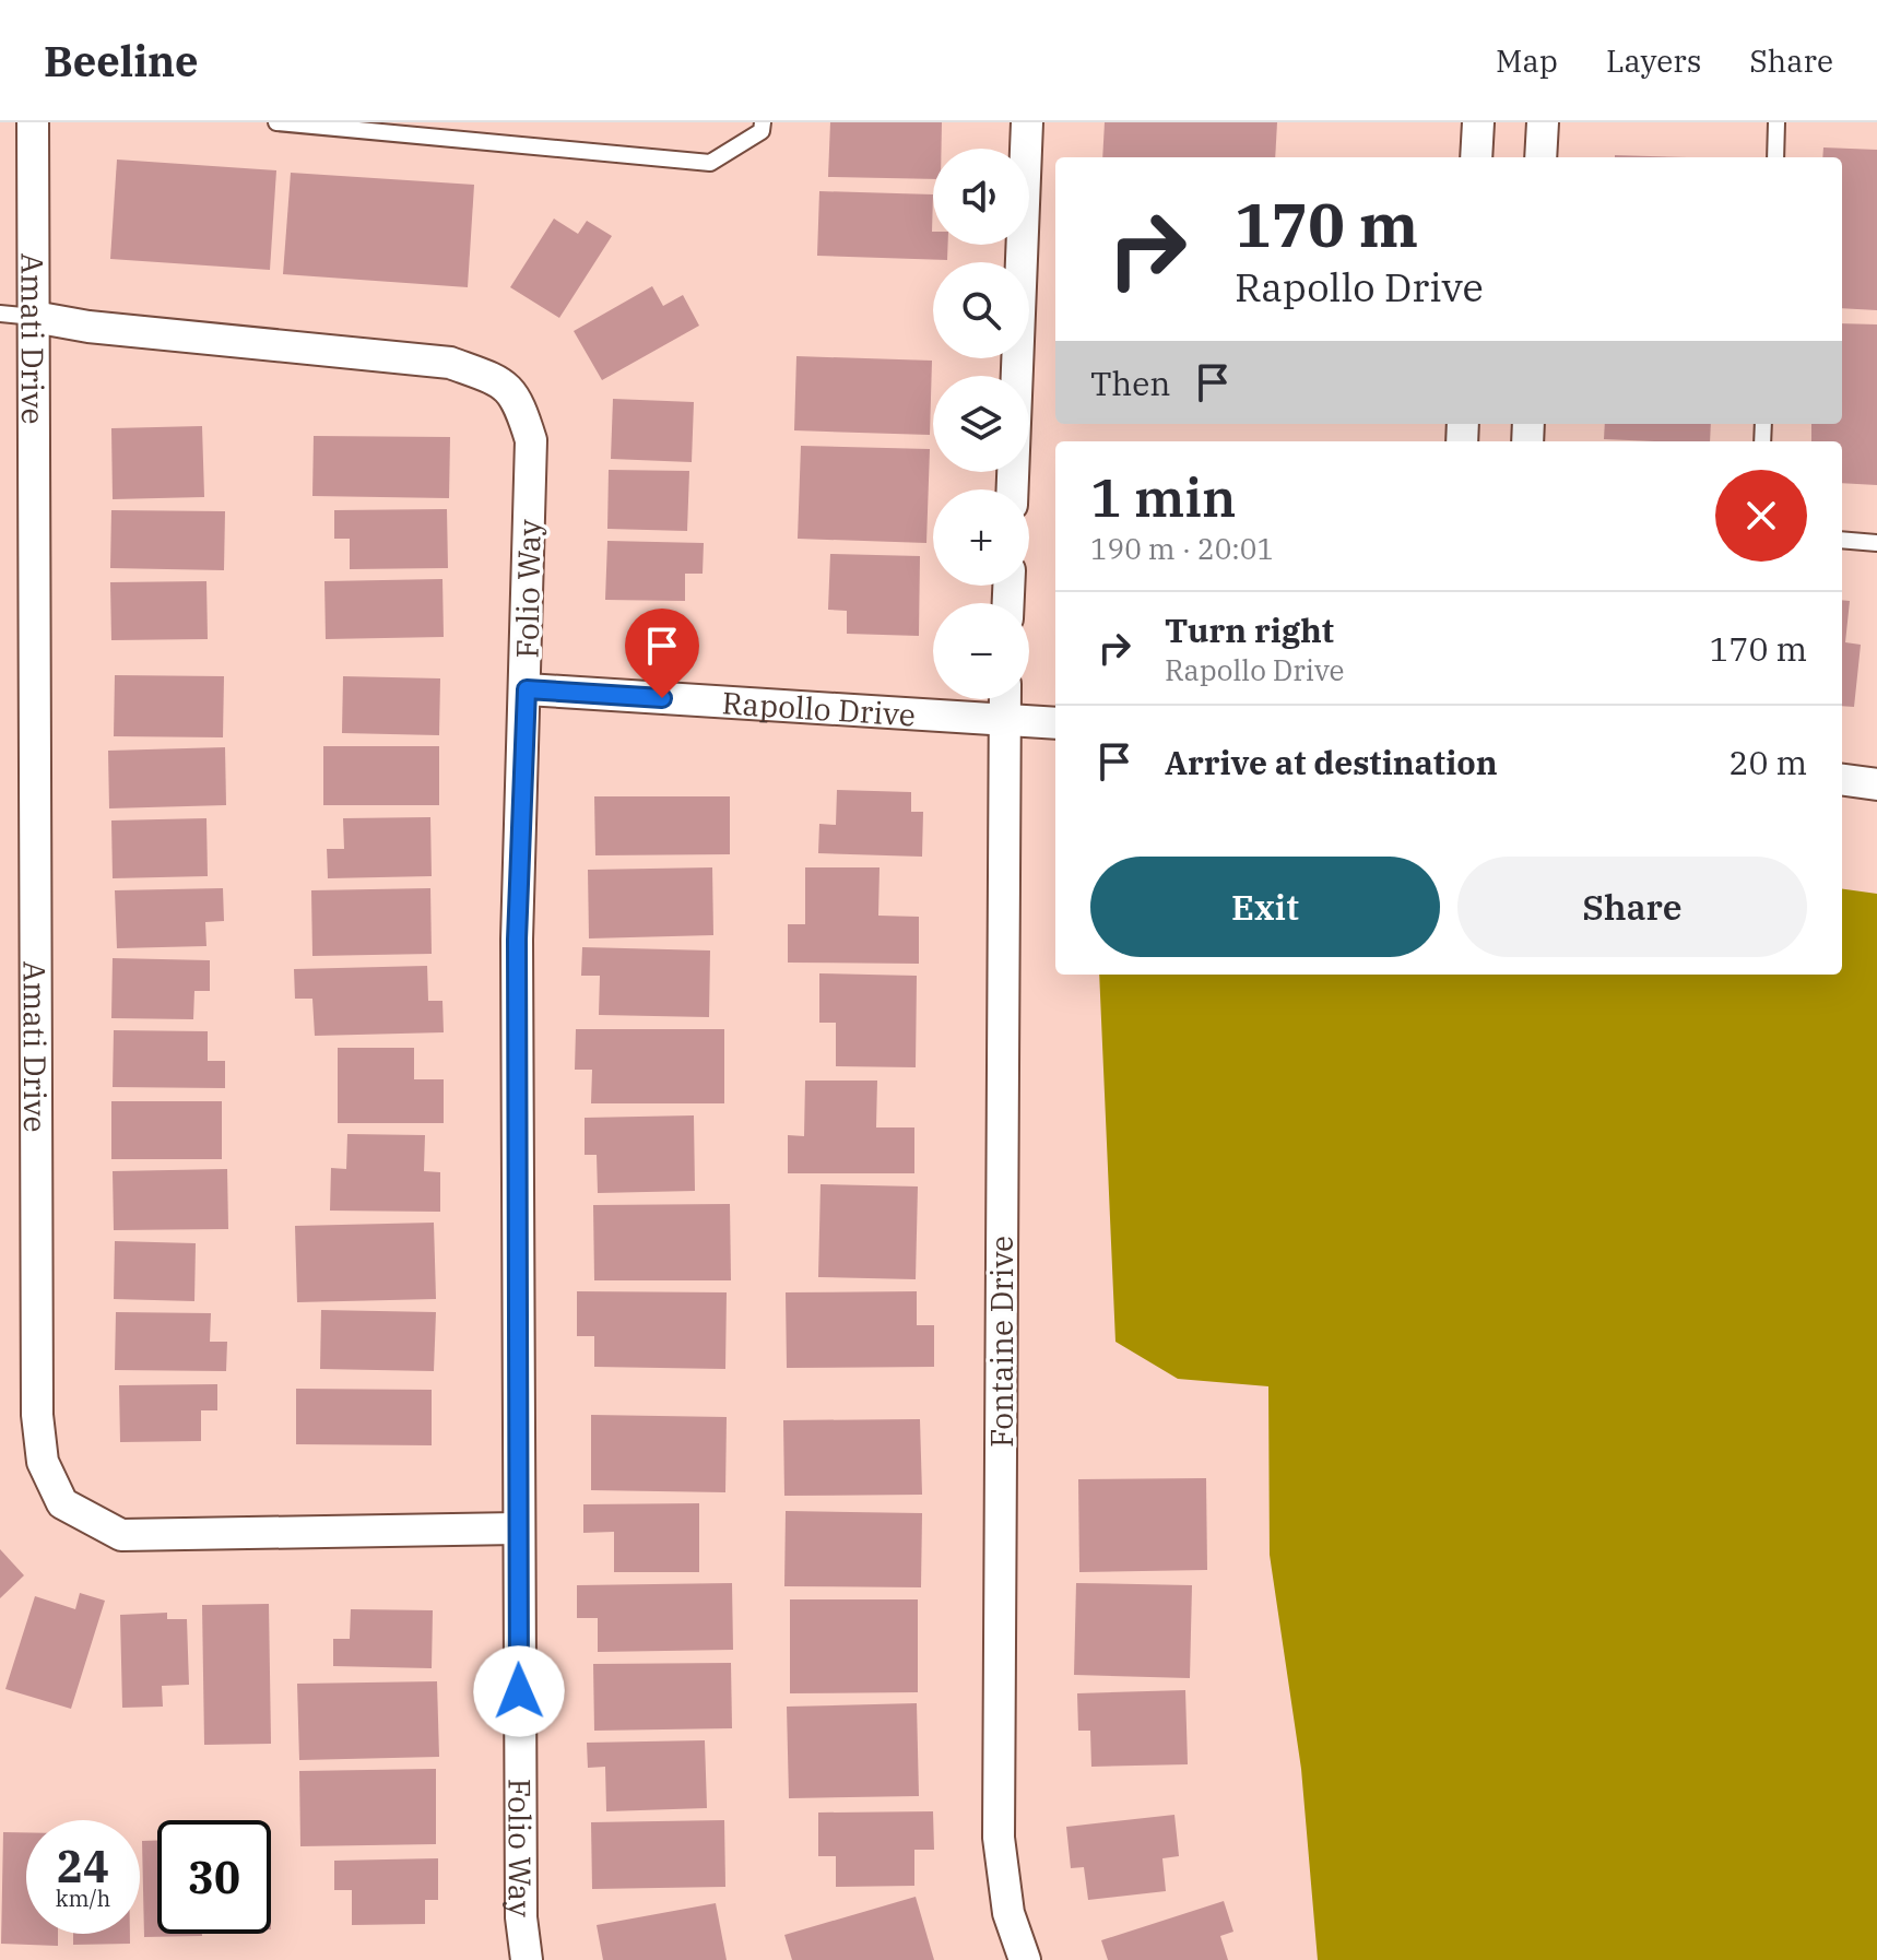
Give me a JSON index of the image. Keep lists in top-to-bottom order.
{
  "streets": {
    "street": [
      "Amati Drive",
      "Folio Way",
      "Rapollo Drive",
      "Fontaine Drive"
    ]
  },
  "crossings": [
    ["Amati Drive", "Folio Way"],
    ["Folio Way", "Rapollo Drive"],
    ["Rapollo Drive", "Fontaine Drive"]
  ],
  "page": {
    "header": "Beeline",
    "nav": ["Map", "Layers", "Share"],
    "map_buttons": ["+", "−"],
    "turn": ["170 m", "Rapollo Drive"],
    "then": "Then",
    "heading": ["1 min", "190 m · 20:01"],
    "list": [
      {
        "name": "Turn right",
        "note": "Rapollo Drive",
        "value": "170 m"
      },
      {
        "name": "Arrive at destination",
        "value": "20 m"
      }
    ],
    "buttons": ["Exit", "Share"],
    "speed": "24 km/h",
    "limit": "30"
  }
}
